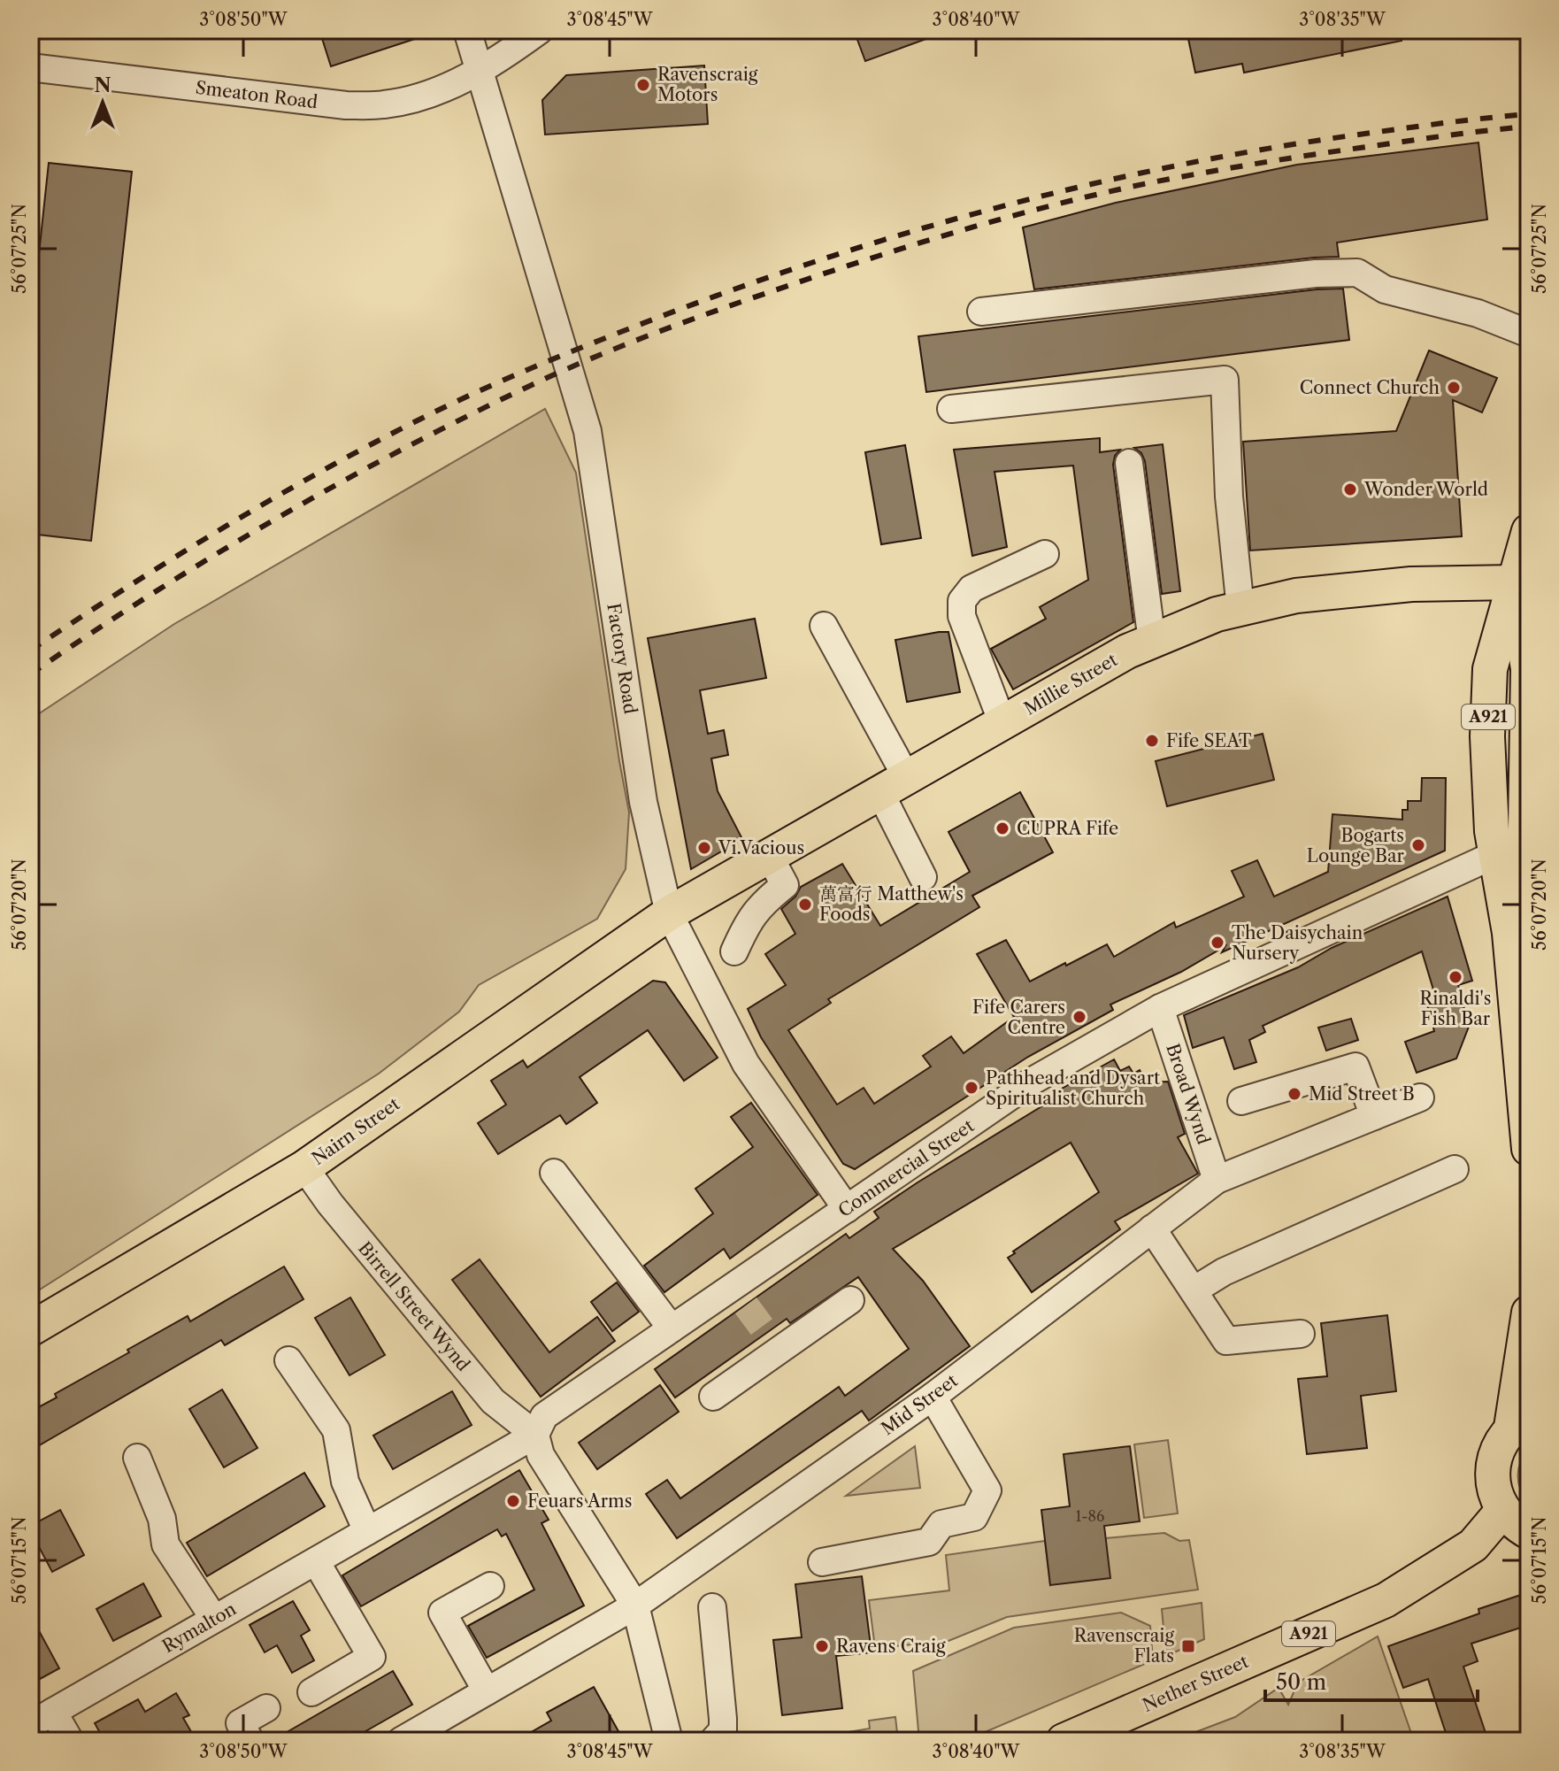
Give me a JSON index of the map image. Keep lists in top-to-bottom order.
{
  "streets": {
    "main road": [
      "Millie Street",
      "A921",
      "Nairn Street",
      "Nether Street"
    ],
    "street": [
      "Smeaton Road",
      "Factory Road",
      "Broad Wynd",
      "Commercial Street",
      "Birrell Street Wynd",
      "Mid Street",
      "Rymalton"
    ]
  },
  "crossings": [
    ["Smeaton Road", "Factory Road"],
    ["Factory Road", "Millie Street"],
    ["Factory Road", "Nairn Street"],
    ["Factory Road", "Commercial Street"],
    ["Millie Street", "A921"],
    ["Millie Street", "Nairn Street"],
    ["A921", "Commercial Street"],
    ["Broad Wynd", "Commercial Street"],
    ["Broad Wynd", "Mid Street"],
    ["Nairn Street", "Birrell Street Wynd"],
    ["Commercial Street", "Birrell Street Wynd"],
    ["Commercial Street", "Rymalton"],
    ["Birrell Street Wynd", "Rymalton"]
  ],
  "places": {
    "other": [
      "Ravenscraig Motors",
      "Connect Church",
      "Wonder World",
      "Fife SEAT",
      "CUPRA Fife",
      "Bogarts Lounge Bar",
      "Vi.Vacious",
      "萬富行 Matthew's Foods",
      "The Daisychain Nursery",
      "Rinaldi's Fish Bar",
      "Fife Carers Centre",
      "Pathhead and Dysart Spiritualist Church",
      "Mid Street B",
      "Feuars Arms",
      "Ravens Craig"
    ],
    "transit": ["Ravenscraig Flats"]
  },
  "house_numbers": ["1-86"],
  "scale_bar": "50 m",
  "north": "top",
  "coordinates": [
    "3°08'50\"W",
    "3°08'45\"W",
    "3°08'40\"W",
    "3°08'35\"W",
    "56°07'25\"N",
    "56°07'20\"N",
    "56°07'15\"N"
  ]
}
